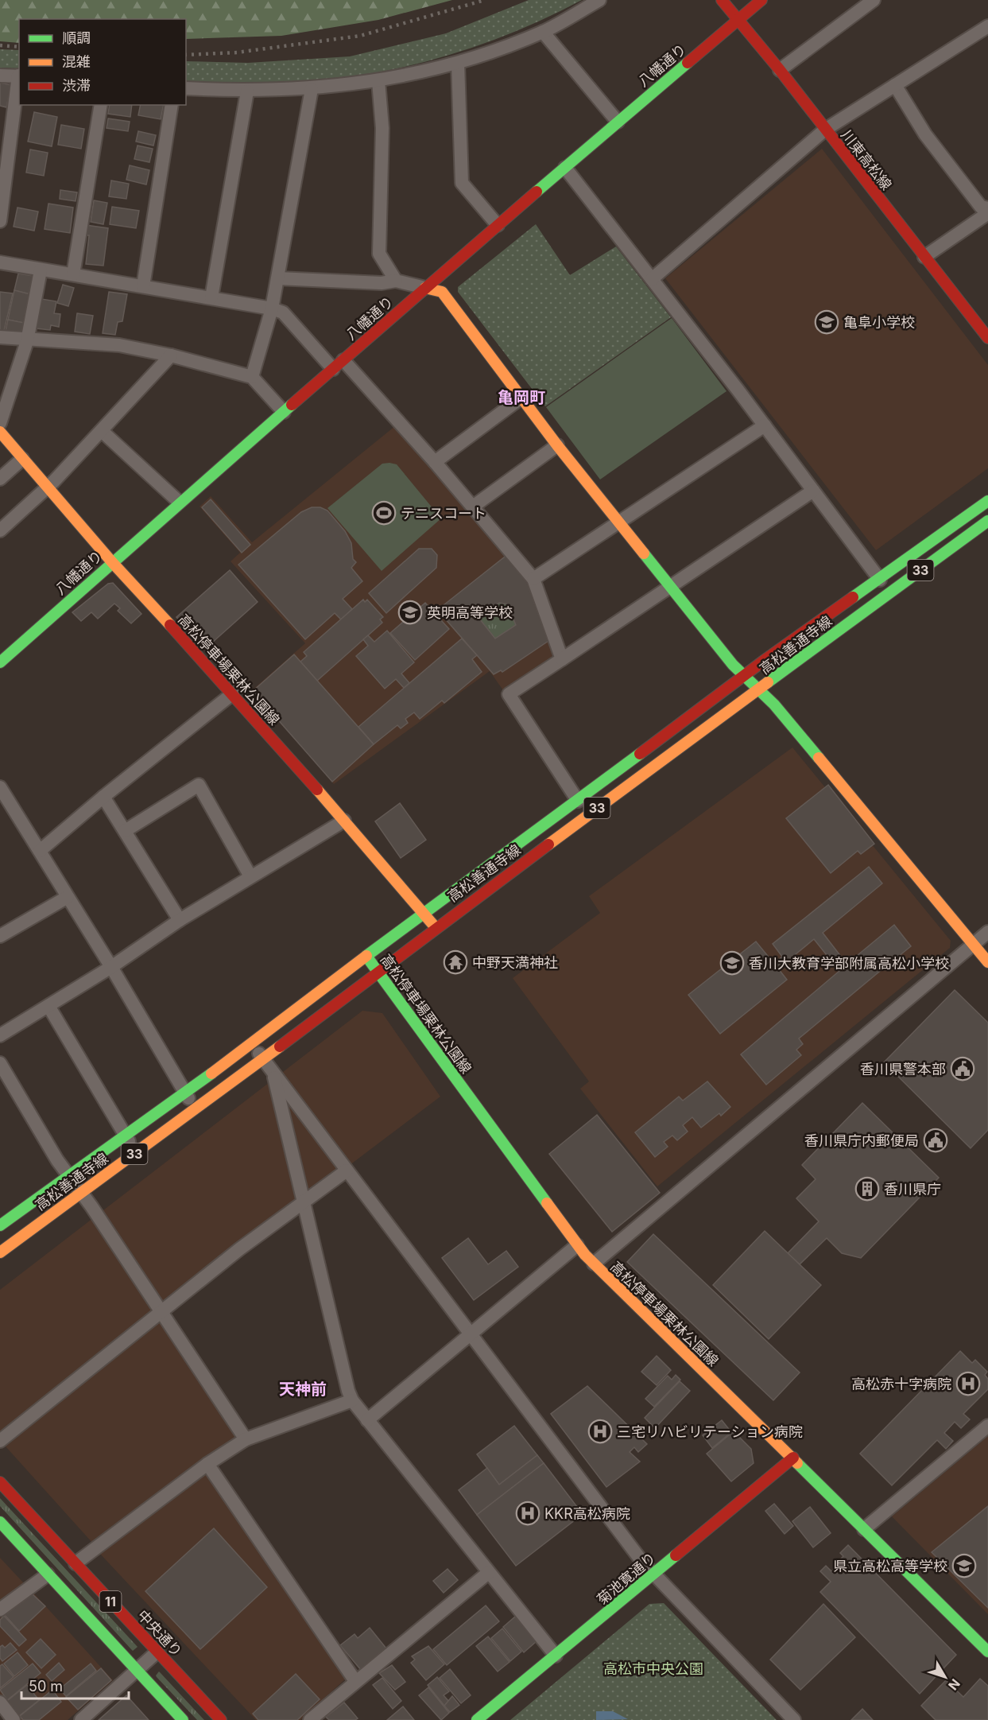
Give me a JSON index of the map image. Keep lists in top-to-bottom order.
{
  "streets": {
    "main road": [
      "八幡通り",
      "川東高松線",
      "33",
      "高松善通寺線",
      "高松停車場栗林公園線",
      "菊池寛通り",
      "11",
      "中央通り"
    ]
  },
  "crossings": [
    ["八幡通り", "川東高松線"],
    ["八幡通り", "高松停車場栗林公園線"],
    ["高松善通寺線", "高松停車場栗林公園線"],
    ["高松停車場栗林公園線", "菊池寛通り"]
  ],
  "districts": ["亀岡町", "天神前"],
  "parks": ["高松市中央公園"],
  "places": {
    "school or university": [
      "亀阜小学校",
      "英明高等学校",
      "香川大教育学部附属高松小学校",
      "県立高松高等学校"
    ],
    "sports": ["テニスコート"],
    "temple": ["中野天満神社"],
    "public building": ["香川県警本部", "香川県庁内郵便局"],
    "building": ["香川県庁"],
    "hospital": ["高松赤十字病院", "三宅リハビリテーション病院", "KKR高松病院"]
  },
  "legend": ["順調", "混雑", "渋滞"],
  "scale_bar": "50 m",
  "north": "bottom right"
}
